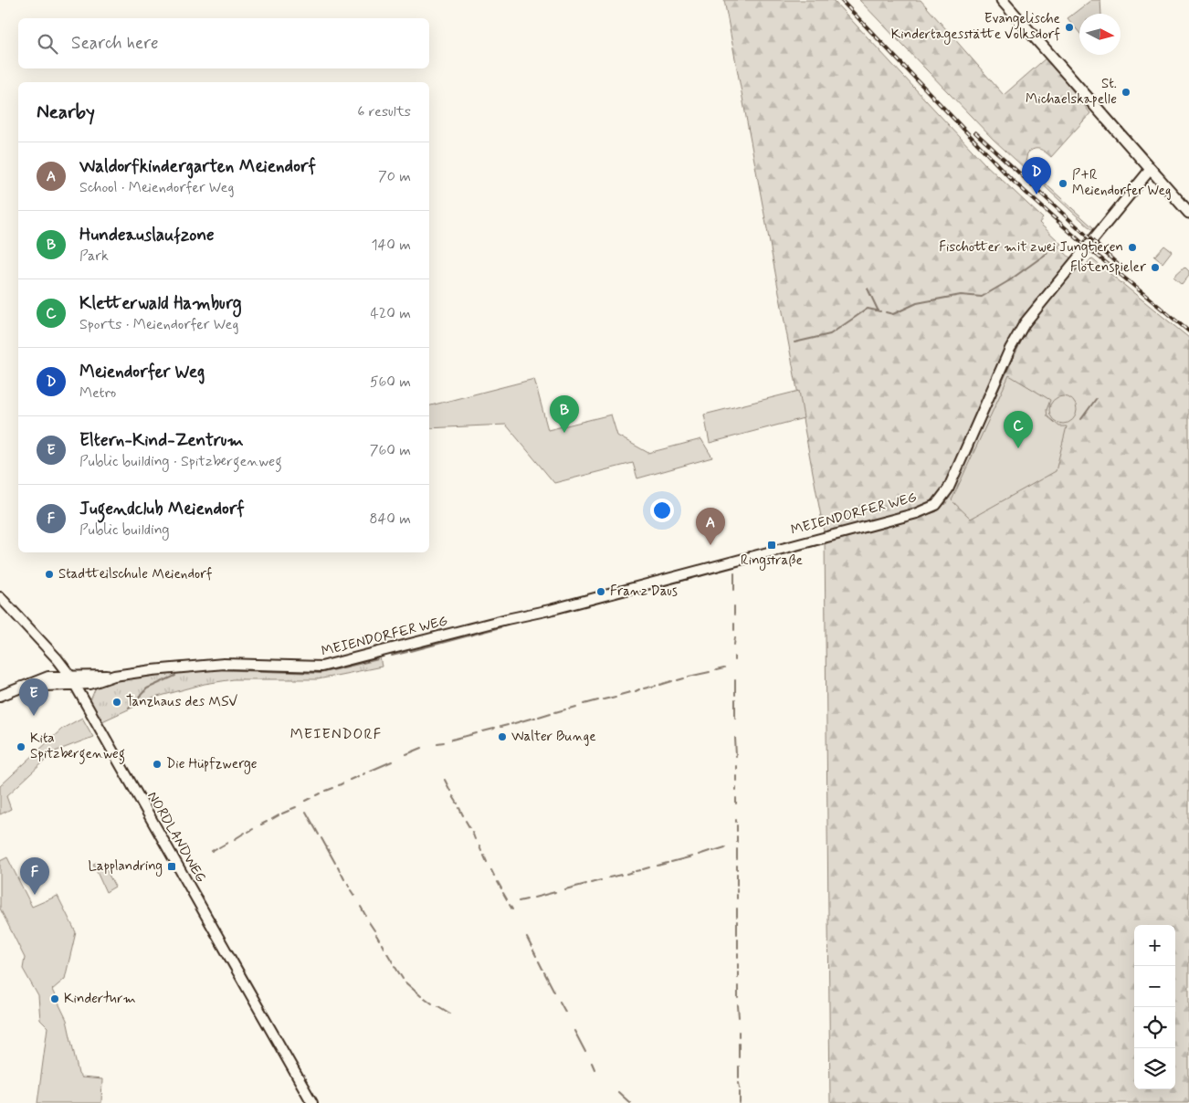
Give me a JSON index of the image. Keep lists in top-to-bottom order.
{
  "streets": {
    "street": ["MEIENDORFER WEG", "NORDLANDWEG"]
  },
  "districts": ["MEIENDORF"],
  "places": {
    "other": [
      "Evangelische Kindertagesstätte Volksdorf",
      "St. Michaelskapelle",
      "P+R Meiendorfer Weg",
      "Fischotter mit zwei Jungtieren",
      "Flötenspieler",
      "Stadtteilschule Meiendorf",
      "Franz Daus",
      "Tanzhaus des MSV",
      "Walter Bunge",
      "Kita Spitzbergenweg",
      "Die Hüpfzwerge",
      "Kinderturm"
    ],
    "transit": ["Ringstraße", "Lapplandring"]
  },
  "north": "right",
  "page": {
    "search": "Search here",
    "heading": ["Nearby", "6 results"],
    "list": [
      {
        "mark": "A",
        "name": "Waldorfkindergarten Meiendorf",
        "note": "School · Meiendorfer Weg",
        "value": "70 m"
      },
      {
        "mark": "B",
        "name": "Hundeauslaufzone",
        "note": "Park",
        "value": "140 m"
      },
      {
        "mark": "C",
        "name": "Kletterwald Hamburg",
        "note": "Sports · Meiendorfer Weg",
        "value": "420 m"
      },
      {
        "mark": "D",
        "name": "Meiendorfer Weg",
        "note": "Metro",
        "value": "560 m"
      },
      {
        "mark": "E",
        "name": "Eltern-Kind-Zentrum",
        "note": "Public building · Spitzbergenweg",
        "value": "760 m"
      },
      {
        "mark": "F",
        "name": "Jugendclub Meiendorf",
        "note": "Public building",
        "value": "840 m"
      }
    ],
    "pins": [
      "D",
      "B",
      "C",
      "A",
      "E",
      "F"
    ],
    "map_buttons": ["+", "−"]
  }
}
